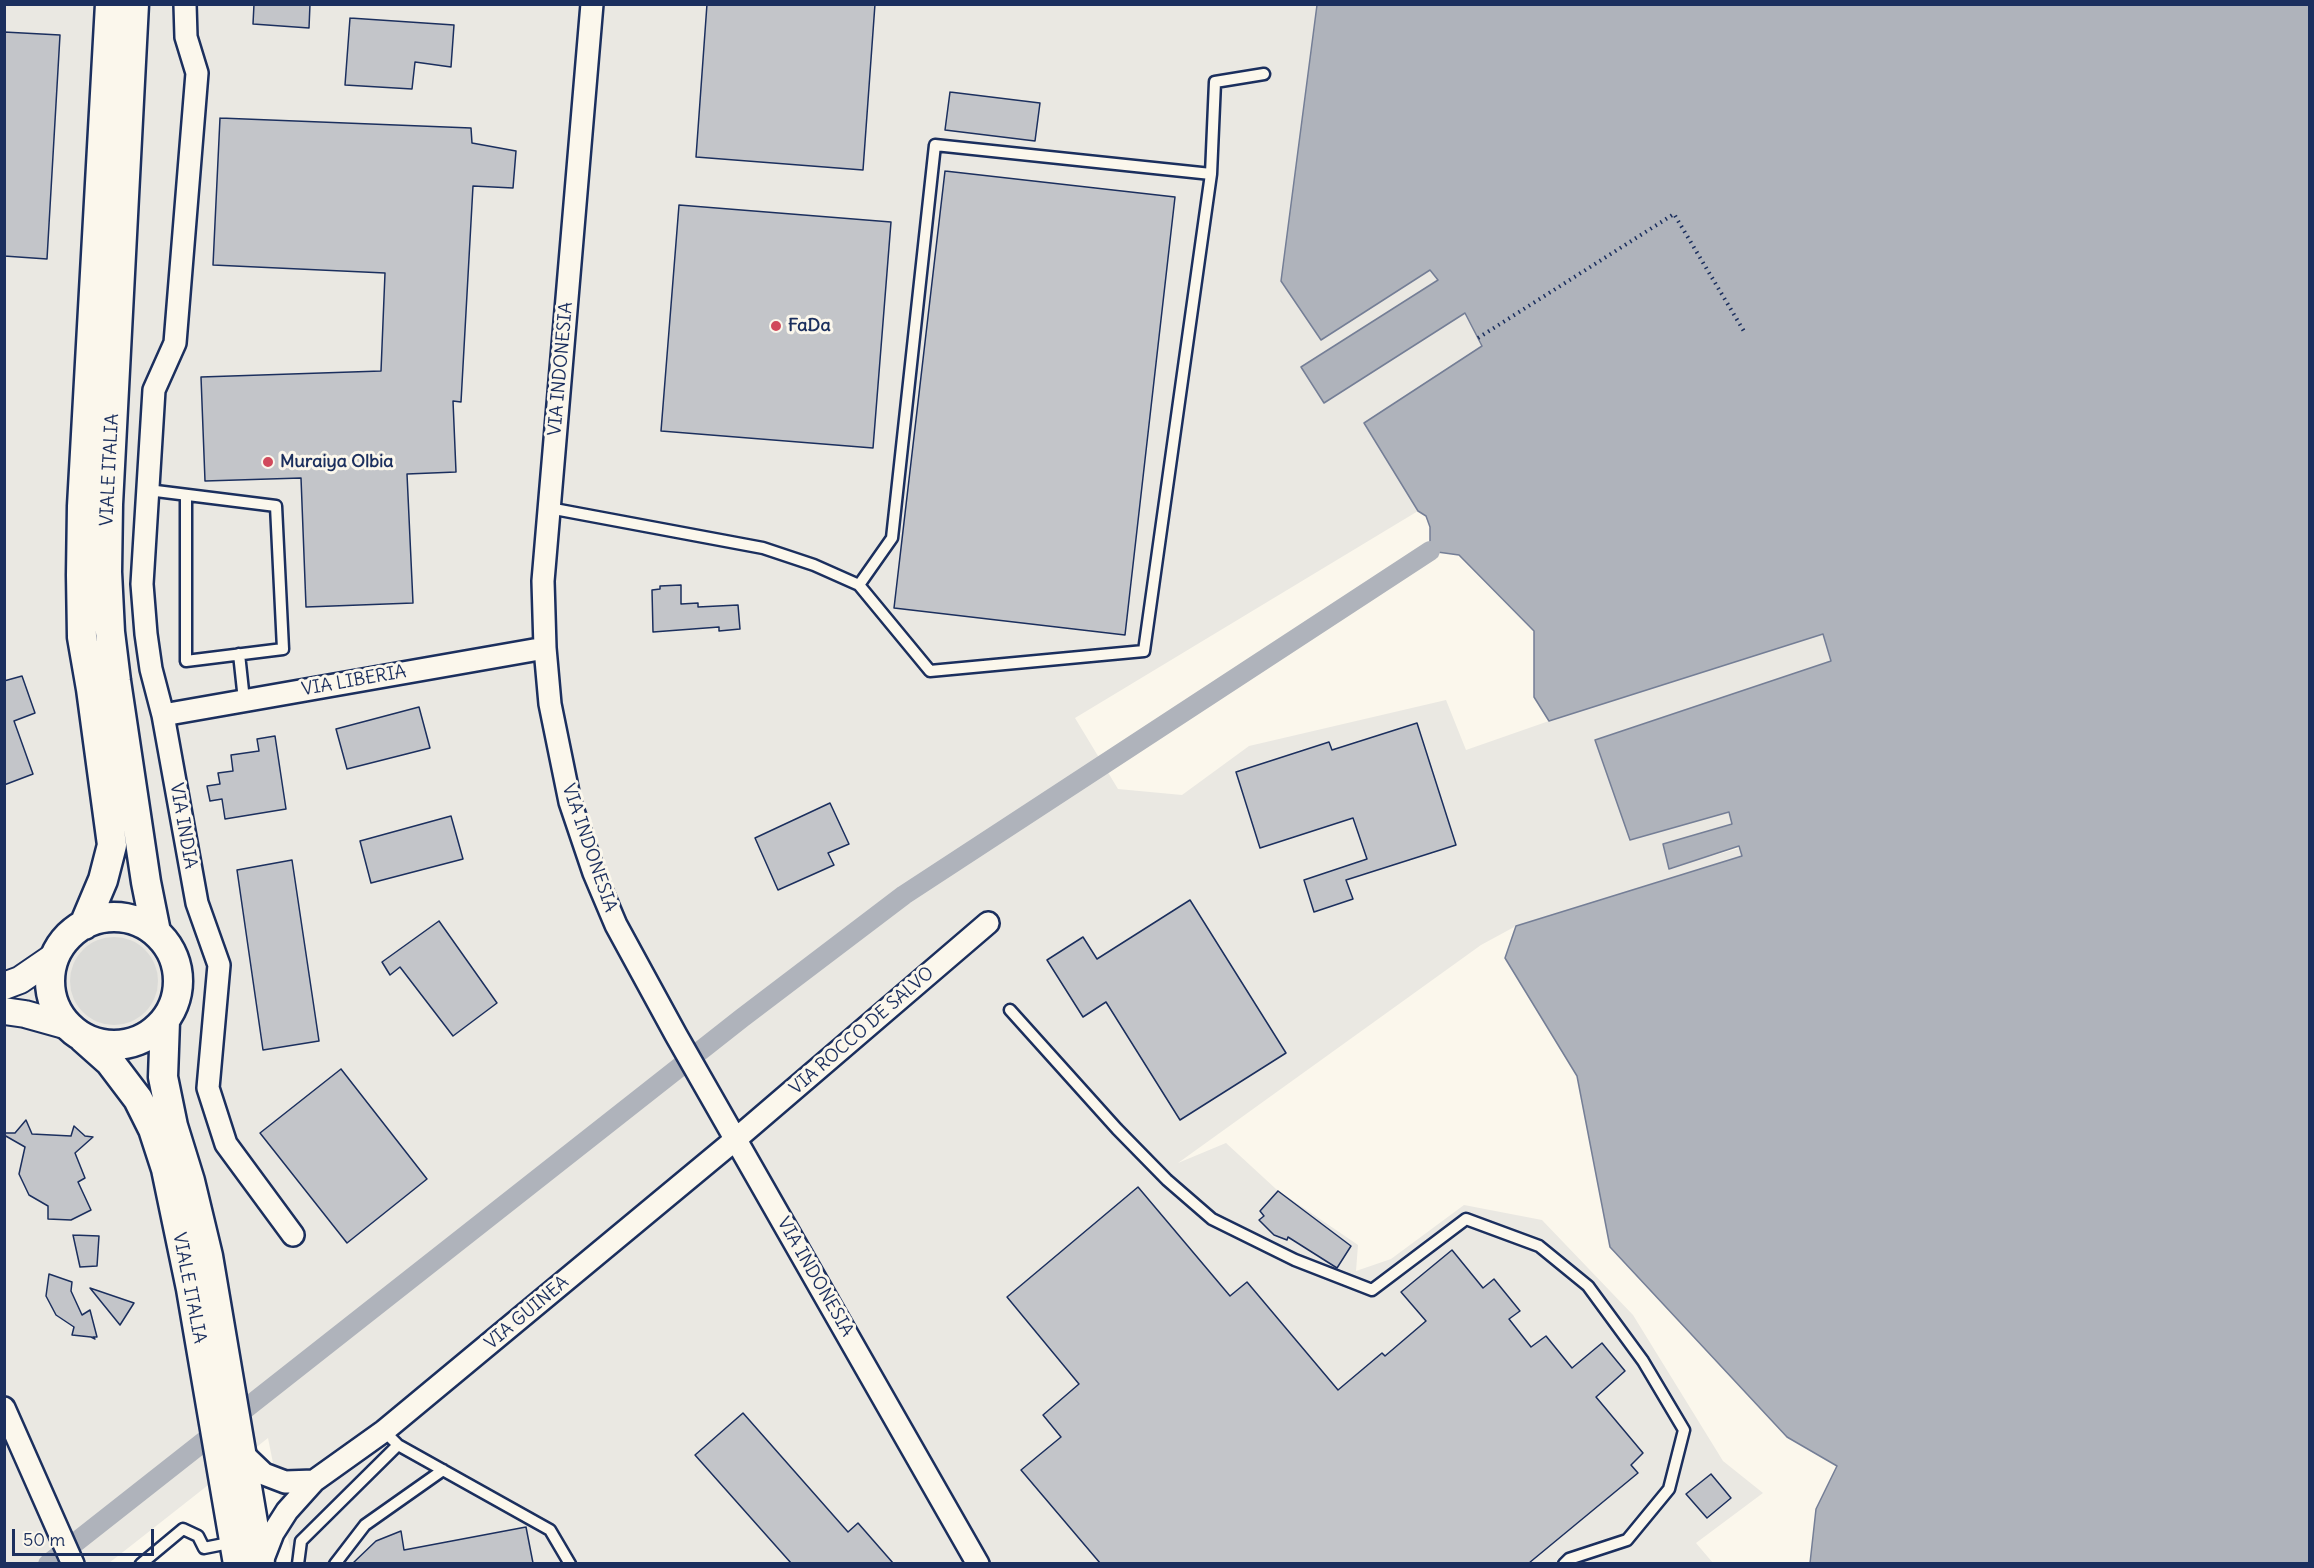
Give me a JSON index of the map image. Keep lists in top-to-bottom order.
{
  "streets": {
    "main road": ["VIALE ITALIA"],
    "street": [
      "VIA INDONESIA",
      "VIA LIBERIA",
      "VIA INDIA",
      "VIA ROCCO DE SALVO",
      "VIA GUINEA"
    ]
  },
  "crossings": [
    ["VIA INDONESIA", "VIA LIBERIA"],
    ["VIA INDONESIA", "VIA ROCCO DE SALVO"],
    ["VIA INDONESIA", "VIA GUINEA"],
    ["VIALE ITALIA", "VIA GUINEA"],
    ["VIA LIBERIA", "VIA INDIA"],
    ["VIA ROCCO DE SALVO", "VIA GUINEA"]
  ],
  "places": ["FaDa", "Muraiya Olbia"],
  "scale_bar": "50 m"
}
